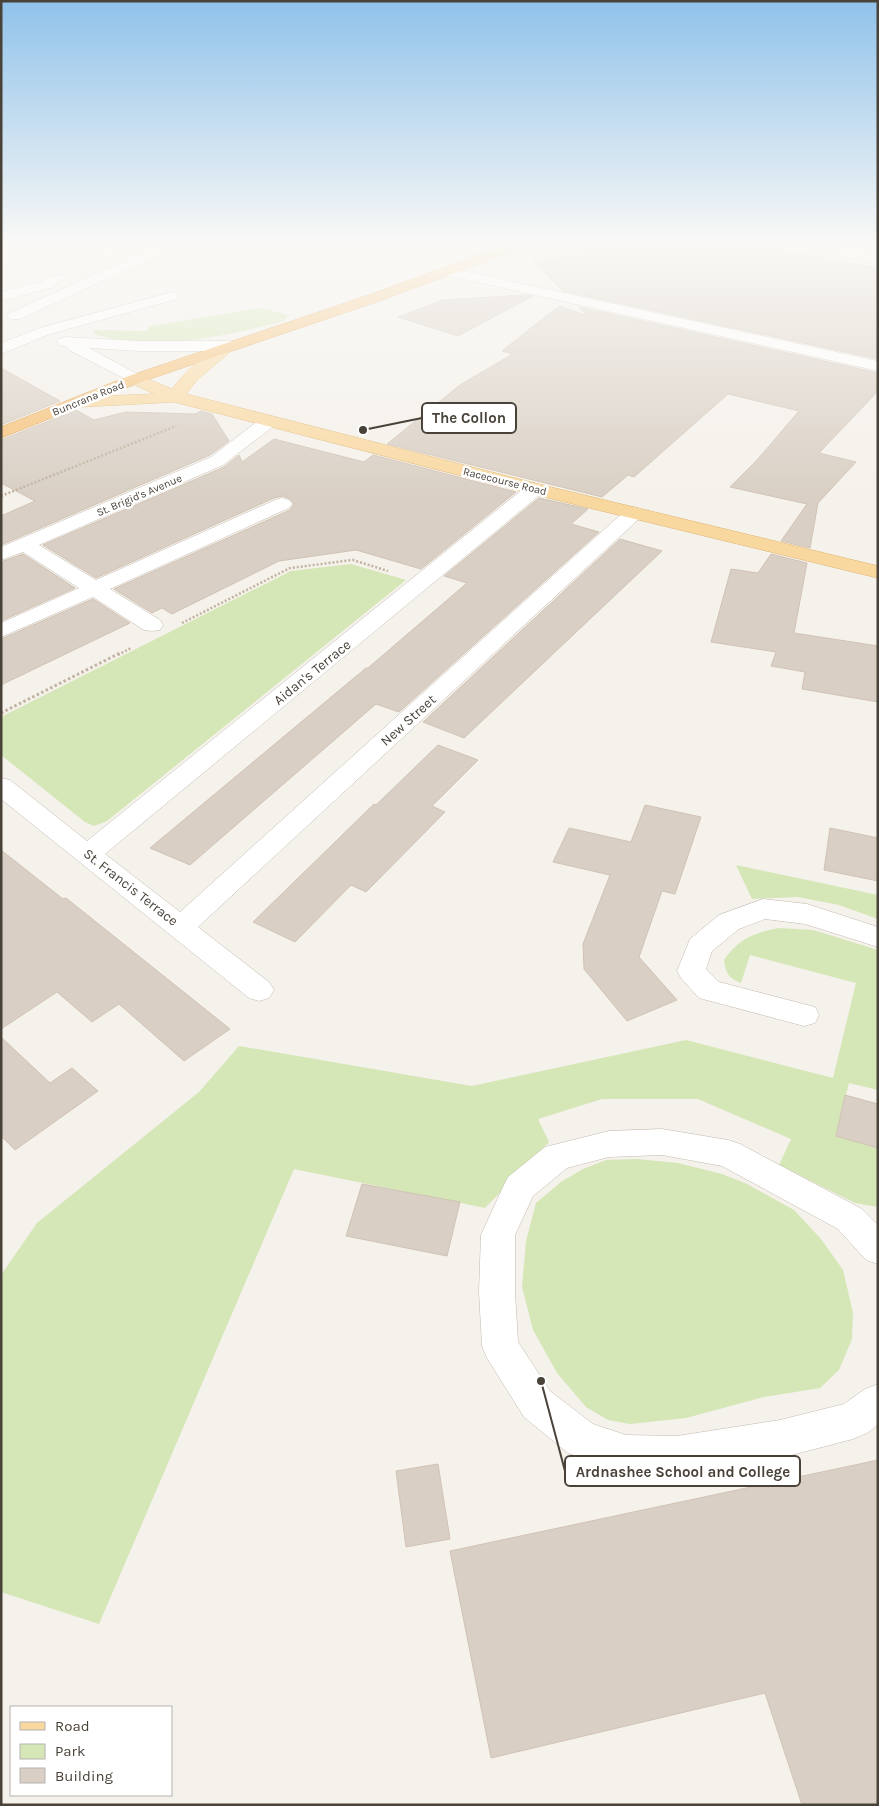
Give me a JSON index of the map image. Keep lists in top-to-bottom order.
{
  "streets": {
    "highway": ["Buncrana Road"],
    "main road": ["Racecourse Road"],
    "street": [
      "St. Brigid's Avenue",
      "Aidan's Terrace",
      "New Street",
      "St. Francis Terrace"
    ]
  },
  "crossings": [
    ["Buncrana Road", "Racecourse Road"],
    ["Racecourse Road", "St. Brigid's Avenue"],
    ["Racecourse Road", "Aidan's Terrace"],
    ["Racecourse Road", "New Street"],
    ["Aidan's Terrace", "St. Francis Terrace"],
    ["New Street", "St. Francis Terrace"]
  ],
  "places": ["The Collon", "Ardnashee School and College"],
  "legend": ["Road", "Park", "Building"]
}
